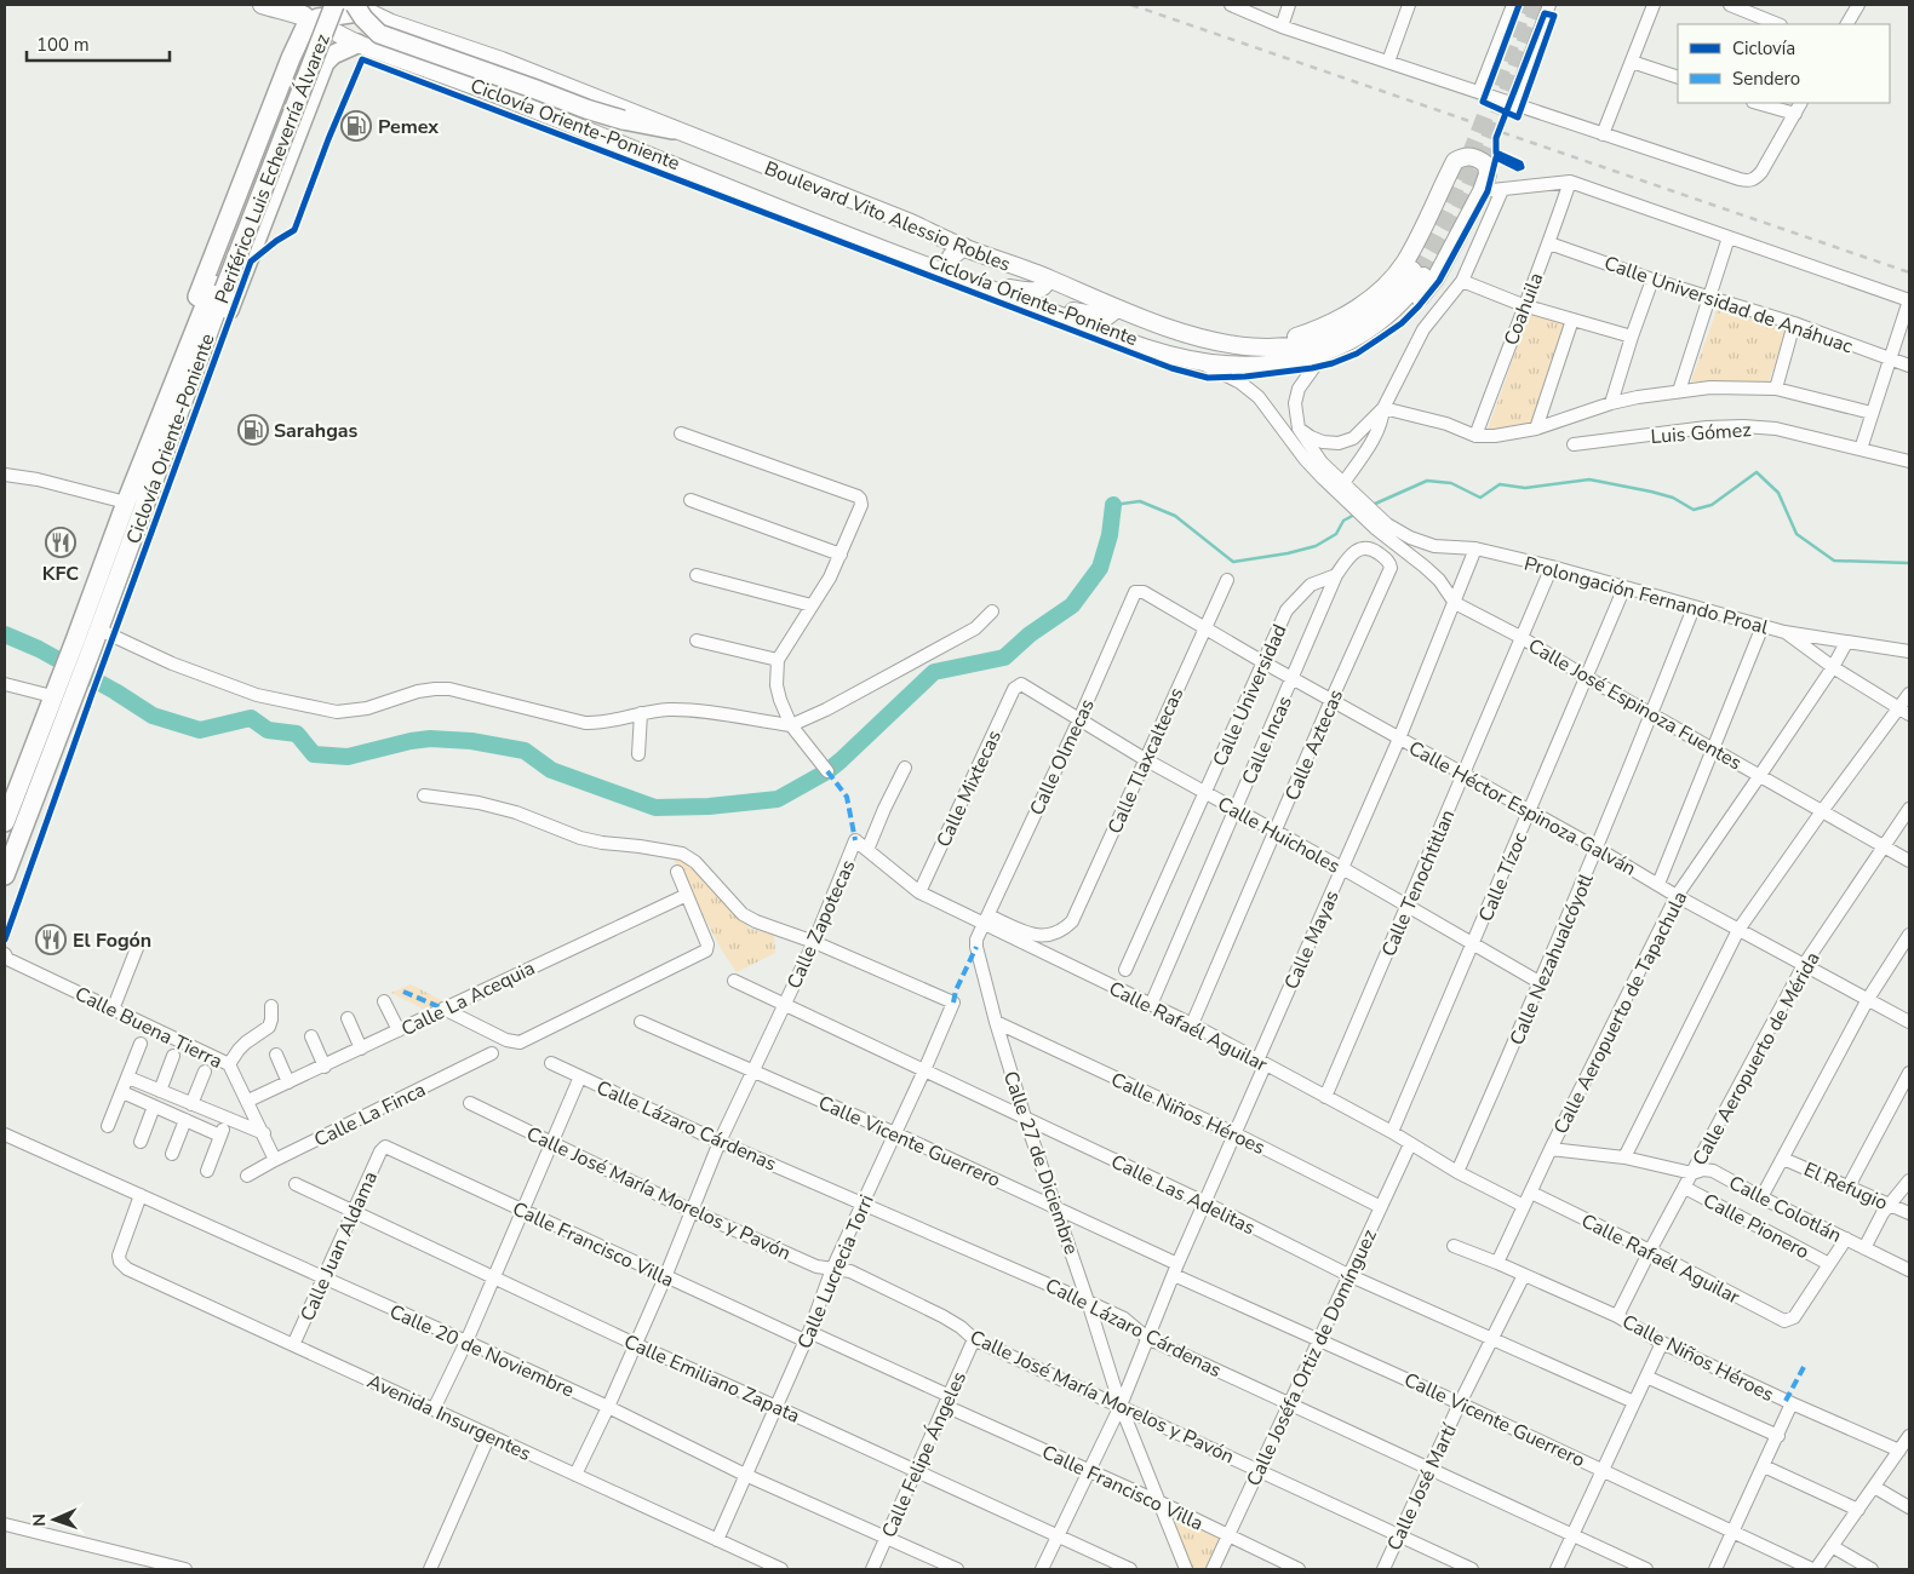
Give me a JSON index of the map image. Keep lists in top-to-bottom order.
{
  "streets": {
    "highway": ["Periférico Luis Echeverría Álvarez"],
    "main road": ["Boulevard Vito Alessio Robles"],
    "street": [
      "Calle Universidad de Anáhuac",
      "Coahuila",
      "Luis Gómez",
      "Prolongación Fernando Proal",
      "Calle Universidad",
      "Calle José Espinoza Fuentes",
      "Calle Incas",
      "Calle Aztecas",
      "Calle Olmecas",
      "Calle Tlaxcaltecas",
      "Calle Mixtecas",
      "Calle Héctor Espinoza Galván",
      "Calle Huicholes",
      "Calle Tízoc",
      "Calle Tenochtitlan",
      "Calle Zapotecas",
      "Calle Mayas",
      "Calle Nezahualcóyotl",
      "Calle La Acequia",
      "Calle Aeropuerto de Tapachula",
      "Calle Rafaél Aguilar",
      "Calle Buena Tierra",
      "Calle Aeropuerto de Mérida",
      "Calle Niños Héroes",
      "Calle La Finca",
      "Calle Lázaro Cárdenas",
      "Calle Vicente Guerrero",
      "Calle 27 de Diciembre",
      "El Refugio",
      "Calle José María Morelos y Pavón",
      "Calle Las Adelitas",
      "Calle Colotlán",
      "Calle Pionero",
      "Calle Francisco Villa",
      "Calle Juan Aldama",
      "Calle Lucrecia Torri",
      "Calle 20 de Noviembre",
      "Calle Joséfa Ortiz de Domínguez",
      "Calle Emiliano Zapata",
      "Avenida Insurgentes",
      "Calle Felipe Ángeles",
      "Calle José Martí"
    ],
    "cycle path": ["Ciclovía Oriente-Poniente"]
  },
  "crossings": [
    ["Calle Universidad de Anáhuac", "Coahuila"],
    ["Prolongación Fernando Proal", "Calle José Espinoza Fuentes"],
    ["Prolongación Fernando Proal", "Calle Tízoc"],
    ["Prolongación Fernando Proal", "Calle Tenochtitlan"],
    ["Prolongación Fernando Proal", "Calle Mayas"],
    ["Prolongación Fernando Proal", "Calle Nezahualcóyotl"],
    ["Prolongación Fernando Proal", "Calle Aeropuerto de Tapachula"],
    ["Calle Universidad", "Calle Incas"],
    ["Calle Universidad", "Calle Héctor Espinoza Galván"],
    ["Calle Universidad", "Calle Huicholes"],
    ["Calle José Espinoza Fuentes", "Calle Tízoc"],
    ["Calle José Espinoza Fuentes", "Calle Tenochtitlan"],
    ["Calle José Espinoza Fuentes", "Calle Mayas"],
    ["Calle José Espinoza Fuentes", "Calle Nezahualcóyotl"],
    ["Calle José Espinoza Fuentes", "Calle Aeropuerto de Tapachula"],
    ["Calle José Espinoza Fuentes", "Calle Aeropuerto de Mérida"],
    ["Calle Incas", "Calle Aztecas"],
    ["Calle Incas", "Calle Héctor Espinoza Galván"],
    ["Calle Incas", "Calle Huicholes"],
    ["Calle Incas", "Calle Rafaél Aguilar"],
    ["Calle Aztecas", "Calle Héctor Espinoza Galván"],
    ["Calle Aztecas", "Calle Huicholes"],
    ["Calle Aztecas", "Calle Rafaél Aguilar"],
    ["Calle Olmecas", "Calle Tlaxcaltecas"],
    ["Calle Olmecas", "Calle Héctor Espinoza Galván"],
    ["Calle Olmecas", "Calle Huicholes"],
    ["Calle Olmecas", "Calle Rafaél Aguilar"],
    ["Calle Olmecas", "Calle 27 de Diciembre"],
    ["Calle Tlaxcaltecas", "Calle Héctor Espinoza Galván"],
    ["Calle Tlaxcaltecas", "Calle Huicholes"],
    ["Calle Tlaxcaltecas", "Calle Rafaél Aguilar"],
    ["Calle Tlaxcaltecas", "Calle 27 de Diciembre"],
    ["Calle Mixtecas", "Calle Huicholes"],
    ["Calle Mixtecas", "Calle Rafaél Aguilar"],
    ["Calle Héctor Espinoza Galván", "Calle Tízoc"],
    ["Calle Héctor Espinoza Galván", "Calle Tenochtitlan"],
    ["Calle Héctor Espinoza Galván", "Calle Mayas"],
    ["Calle Héctor Espinoza Galván", "Calle Nezahualcóyotl"],
    ["Calle Héctor Espinoza Galván", "Calle Aeropuerto de Tapachula"],
    ["Calle Héctor Espinoza Galván", "Calle Aeropuerto de Mérida"],
    ["Calle Huicholes", "Calle Tízoc"],
    ["Calle Huicholes", "Calle Tenochtitlan"],
    ["Calle Huicholes", "Calle Mayas"],
    ["Calle Huicholes", "Calle Nezahualcóyotl"],
    ["Calle Tízoc", "Calle Rafaél Aguilar"],
    ["Calle Tenochtitlan", "Calle Rafaél Aguilar"],
    ["Calle Zapotecas", "Calle Rafaél Aguilar"],
    ["Calle Zapotecas", "Calle Lázaro Cárdenas"],
    ["Calle Zapotecas", "Calle Vicente Guerrero"],
    ["Calle Zapotecas", "Calle José María Morelos y Pavón"],
    ["Calle Zapotecas", "Calle Las Adelitas"],
    ["Calle Zapotecas", "Calle Francisco Villa"],
    ["Calle Zapotecas", "Calle Lucrecia Torri"],
    ["Calle Zapotecas", "Calle 20 de Noviembre"],
    ["Calle Zapotecas", "Calle Emiliano Zapata"],
    ["Calle Zapotecas", "Avenida Insurgentes"],
    ["Calle Mayas", "Calle Rafaél Aguilar"],
    ["Calle Mayas", "Calle Niños Héroes"],
    ["Calle Mayas", "Calle Lázaro Cárdenas"],
    ["Calle Mayas", "Calle Vicente Guerrero"],
    ["Calle Mayas", "Calle 27 de Diciembre"],
    ["Calle Mayas", "Calle José María Morelos y Pavón"],
    ["Calle Mayas", "Calle Las Adelitas"],
    ["Calle Mayas", "Calle Francisco Villa"],
    ["Calle Mayas", "Calle Emiliano Zapata"],
    ["Calle Nezahualcóyotl", "Calle Rafaél Aguilar"],
    ["Calle La Acequia", "Calle Buena Tierra"],
    ["Calle Aeropuerto de Tapachula", "Calle Rafaél Aguilar"],
    ["Calle Aeropuerto de Tapachula", "Calle Niños Héroes"],
    ["Calle Aeropuerto de Tapachula", "Calle Colotlán"],
    ["Calle Rafaél Aguilar", "Calle Aeropuerto de Mérida"],
    ["Calle Rafaél Aguilar", "Calle 27 de Diciembre"],
    ["Calle Rafaél Aguilar", "Calle Pionero"],
    ["Calle Rafaél Aguilar", "Calle Joséfa Ortiz de Domínguez"],
    ["Calle Buena Tierra", "Calle La Finca"],
    ["Calle Aeropuerto de Mérida", "Calle Niños Héroes"],
    ["Calle Aeropuerto de Mérida", "Calle Colotlán"],
    ["Calle Aeropuerto de Mérida", "Calle Pionero"],
    ["Calle Niños Héroes", "Calle 27 de Diciembre"],
    ["Calle Niños Héroes", "Calle Joséfa Ortiz de Domínguez"],
    ["Calle Niños Héroes", "Calle José Martí"],
    ["Calle Lázaro Cárdenas", "Calle 27 de Diciembre"],
    ["Calle Lázaro Cárdenas", "Calle Lucrecia Torri"],
    ["Calle Lázaro Cárdenas", "Calle Joséfa Ortiz de Domínguez"],
    ["Calle Lázaro Cárdenas", "Calle José Martí"],
    ["Calle Vicente Guerrero", "Calle 27 de Diciembre"],
    ["Calle Vicente Guerrero", "Calle Lucrecia Torri"],
    ["Calle Vicente Guerrero", "Calle Joséfa Ortiz de Domínguez"],
    ["Calle Vicente Guerrero", "Calle José Martí"],
    ["Calle 27 de Diciembre", "Calle José María Morelos y Pavón"],
    ["Calle 27 de Diciembre", "Calle Las Adelitas"],
    ["Calle 27 de Diciembre", "Calle Francisco Villa"],
    ["Calle José María Morelos y Pavón", "Calle Lucrecia Torri"],
    ["Calle José María Morelos y Pavón", "Calle Joséfa Ortiz de Domínguez"],
    ["Calle José María Morelos y Pavón", "Calle Felipe Ángeles"],
    ["Calle José María Morelos y Pavón", "Calle José Martí"],
    ["Calle Las Adelitas", "Calle Lucrecia Torri"],
    ["Calle Las Adelitas", "Calle Joséfa Ortiz de Domínguez"],
    ["Calle Las Adelitas", "Calle José Martí"],
    ["Calle Francisco Villa", "Calle Juan Aldama"],
    ["Calle Francisco Villa", "Calle Lucrecia Torri"],
    ["Calle Francisco Villa", "Calle Joséfa Ortiz de Domínguez"],
    ["Calle Francisco Villa", "Calle Felipe Ángeles"],
    ["Calle Juan Aldama", "Calle 20 de Noviembre"],
    ["Calle Juan Aldama", "Calle Emiliano Zapata"],
    ["Calle Juan Aldama", "Avenida Insurgentes"],
    ["Calle Lucrecia Torri", "Calle 20 de Noviembre"],
    ["Calle Lucrecia Torri", "Calle Emiliano Zapata"],
    ["Calle Lucrecia Torri", "Avenida Insurgentes"],
    ["Calle 20 de Noviembre", "Avenida Insurgentes"],
    ["Calle 20 de Noviembre", "Calle Felipe Ángeles"],
    ["Calle Emiliano Zapata", "Calle Felipe Ángeles"]
  ],
  "places": {
    "fuel station": ["Pemex", "Sarahgas"],
    "restaurant": ["KFC", "El Fogón"]
  },
  "legend": ["Ciclovía", "Sendero"],
  "scale_bar": "100 m",
  "north": "left"
}
